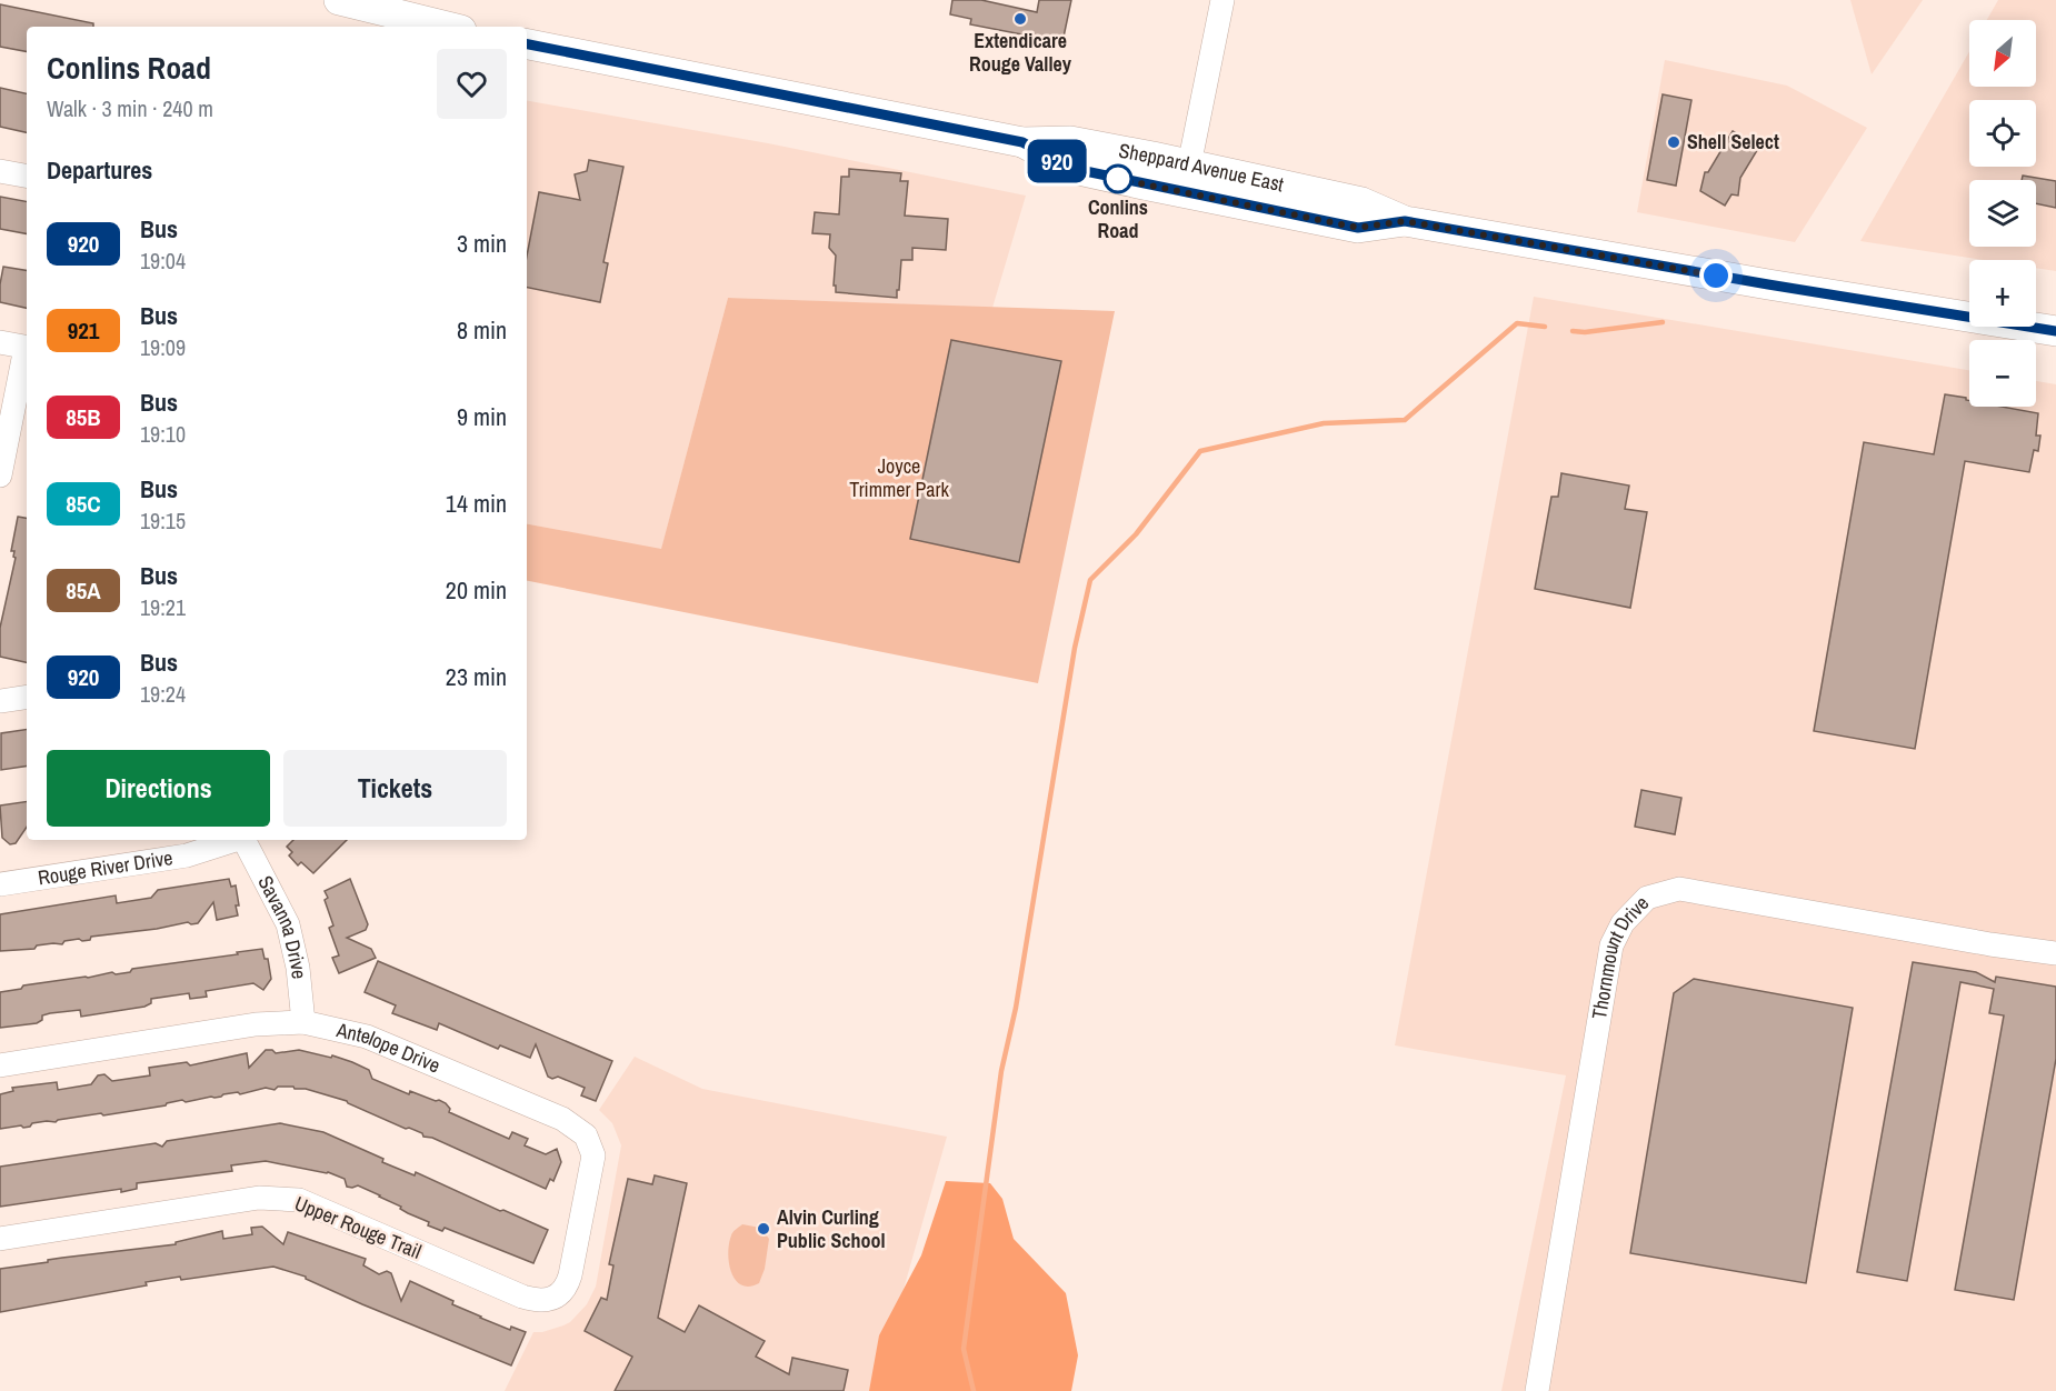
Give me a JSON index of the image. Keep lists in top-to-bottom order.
{
  "streets": {
    "main road": ["Sheppard Avenue East"],
    "street": [
      "Rouge River Drive",
      "Savanna Drive",
      "Thornmount Drive",
      "Antelope Drive",
      "Upper Rouge Trail"
    ]
  },
  "crossings": [
    ["Savanna Drive", "Antelope Drive"],
    ["Antelope Drive", "Upper Rouge Trail"]
  ],
  "parks": ["Joyce Trimmer Park"],
  "places": [
    "Extendicare Rouge Valley",
    "Shell Select",
    "Conlins Road",
    "Alvin Curling Public School"
  ],
  "lines": ["bus line 920"],
  "north": "bottom left",
  "page": {
    "on_map": "920",
    "map_buttons": ["+", "−"],
    "heading": [
      ["Conlins Road", "Walk · 3 min · 240 m"],
      "Departures"
    ],
    "list": [
      {
        "mark": "920",
        "name": "Bus",
        "note": "19:04",
        "value": "3 min"
      },
      {
        "mark": "921",
        "name": "Bus",
        "note": "19:09",
        "value": "8 min"
      },
      {
        "mark": "85B",
        "name": "Bus",
        "note": "19:10",
        "value": "9 min"
      },
      {
        "mark": "85C",
        "name": "Bus",
        "note": "19:15",
        "value": "14 min"
      },
      {
        "mark": "85A",
        "name": "Bus",
        "note": "19:21",
        "value": "20 min"
      },
      {
        "mark": "920",
        "name": "Bus",
        "note": "19:24",
        "value": "23 min"
      }
    ],
    "buttons": ["Directions", "Tickets"]
  }
}
